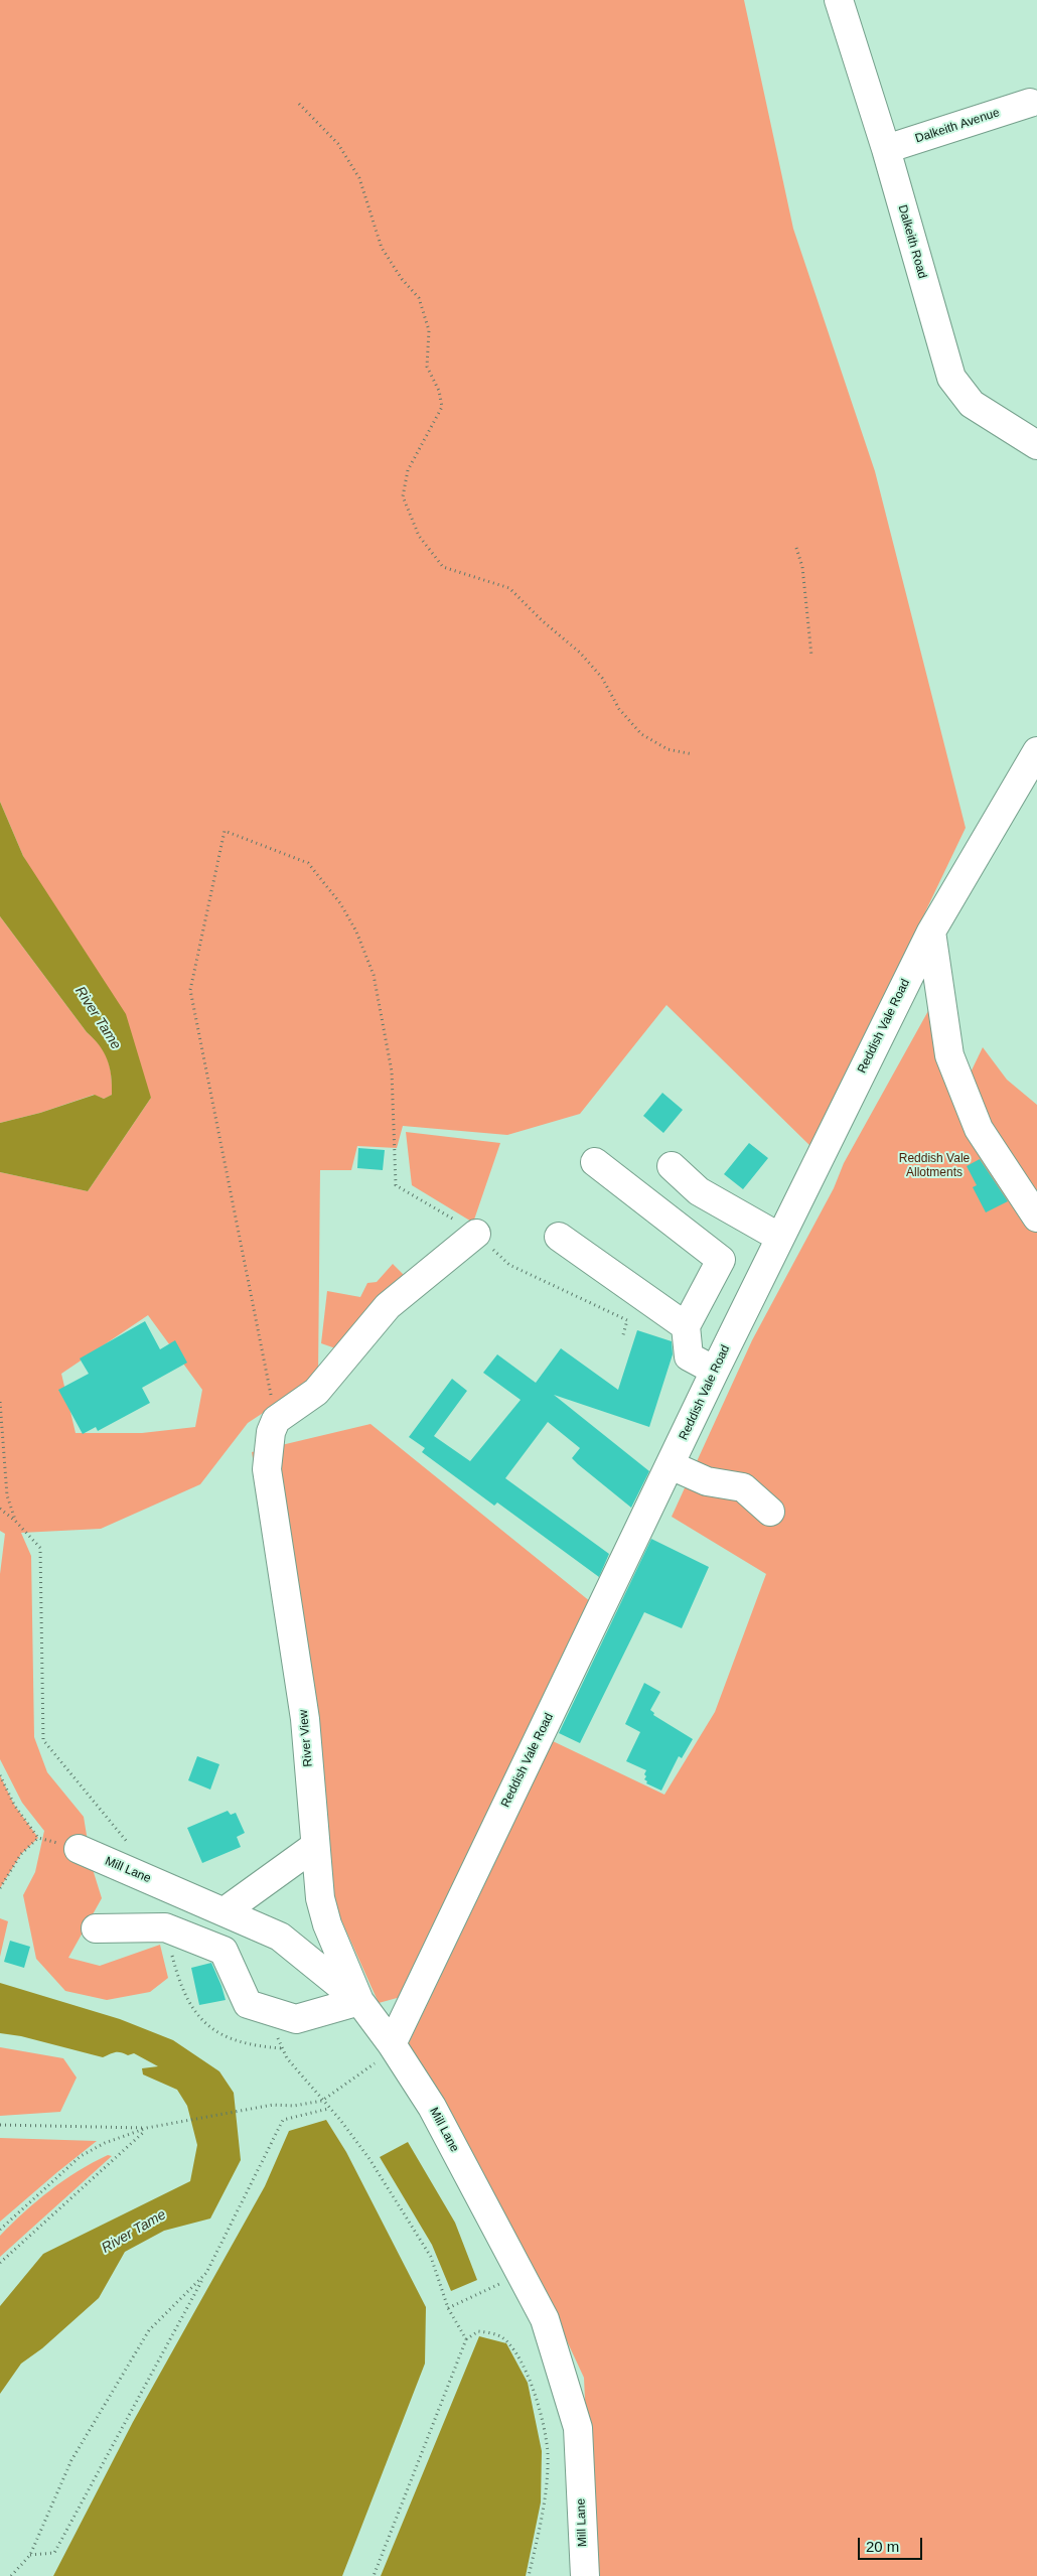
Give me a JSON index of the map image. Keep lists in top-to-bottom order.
{
  "streets": {
    "street": [
      "Dalkeith Avenue",
      "Dalkeith Road",
      "Reddish Vale Road",
      "River View",
      "Mill Lane"
    ]
  },
  "crossings": [
    ["Dalkeith Avenue", "Dalkeith Road"],
    ["Reddish Vale Road", "Mill Lane"],
    ["River View", "Mill Lane"]
  ],
  "water": ["River Tame"],
  "parks": ["Reddish Vale Allotments"],
  "scale_bar": "20 m"
}
